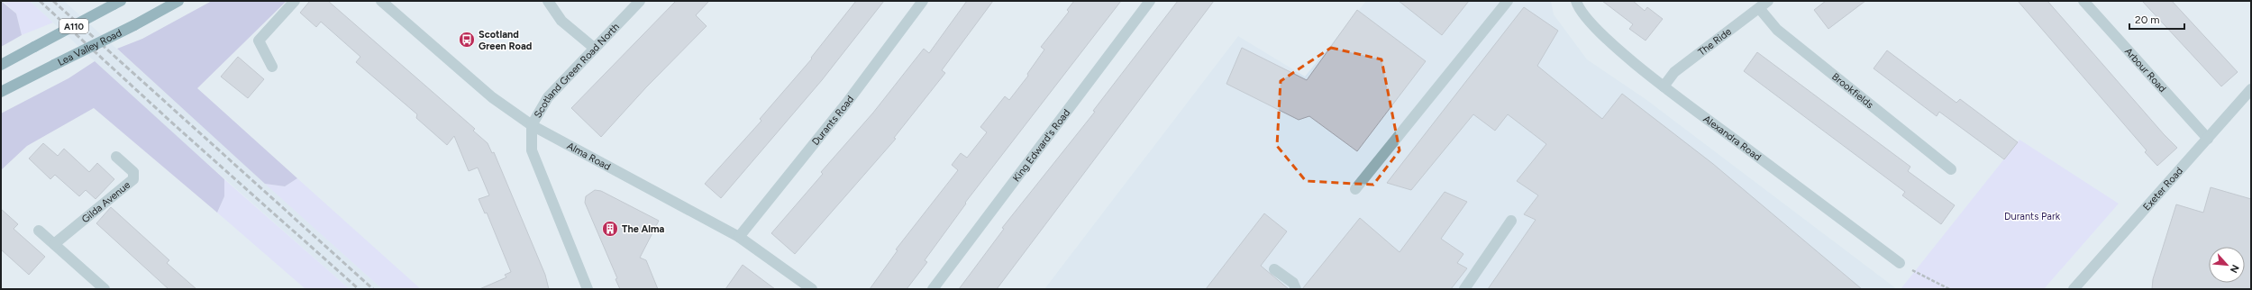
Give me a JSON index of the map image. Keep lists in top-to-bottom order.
{
  "streets": {
    "main road": ["A110", "Lea Valley Road"],
    "street": [
      "The Ride",
      "Arbour Road",
      "Scotland Green Road North",
      "Brookfields",
      "Durants Road",
      "Alexandra Road",
      "King Edward's Road",
      "Alma Road",
      "Exeter Road",
      "Gilda Avenue"
    ]
  },
  "crossings": [
    ["The Ride", "Brookfields"],
    ["The Ride", "Alexandra Road"],
    ["Arbour Road", "Exeter Road"],
    ["Scotland Green Road North", "Alma Road"],
    ["Durants Road", "Alma Road"]
  ],
  "parks": ["Durants Park"],
  "places": {
    "bus stop": ["Scotland Green Road"],
    "building": ["The Alma"]
  },
  "scale_bar": "20 m",
  "north": "bottom right"
}
